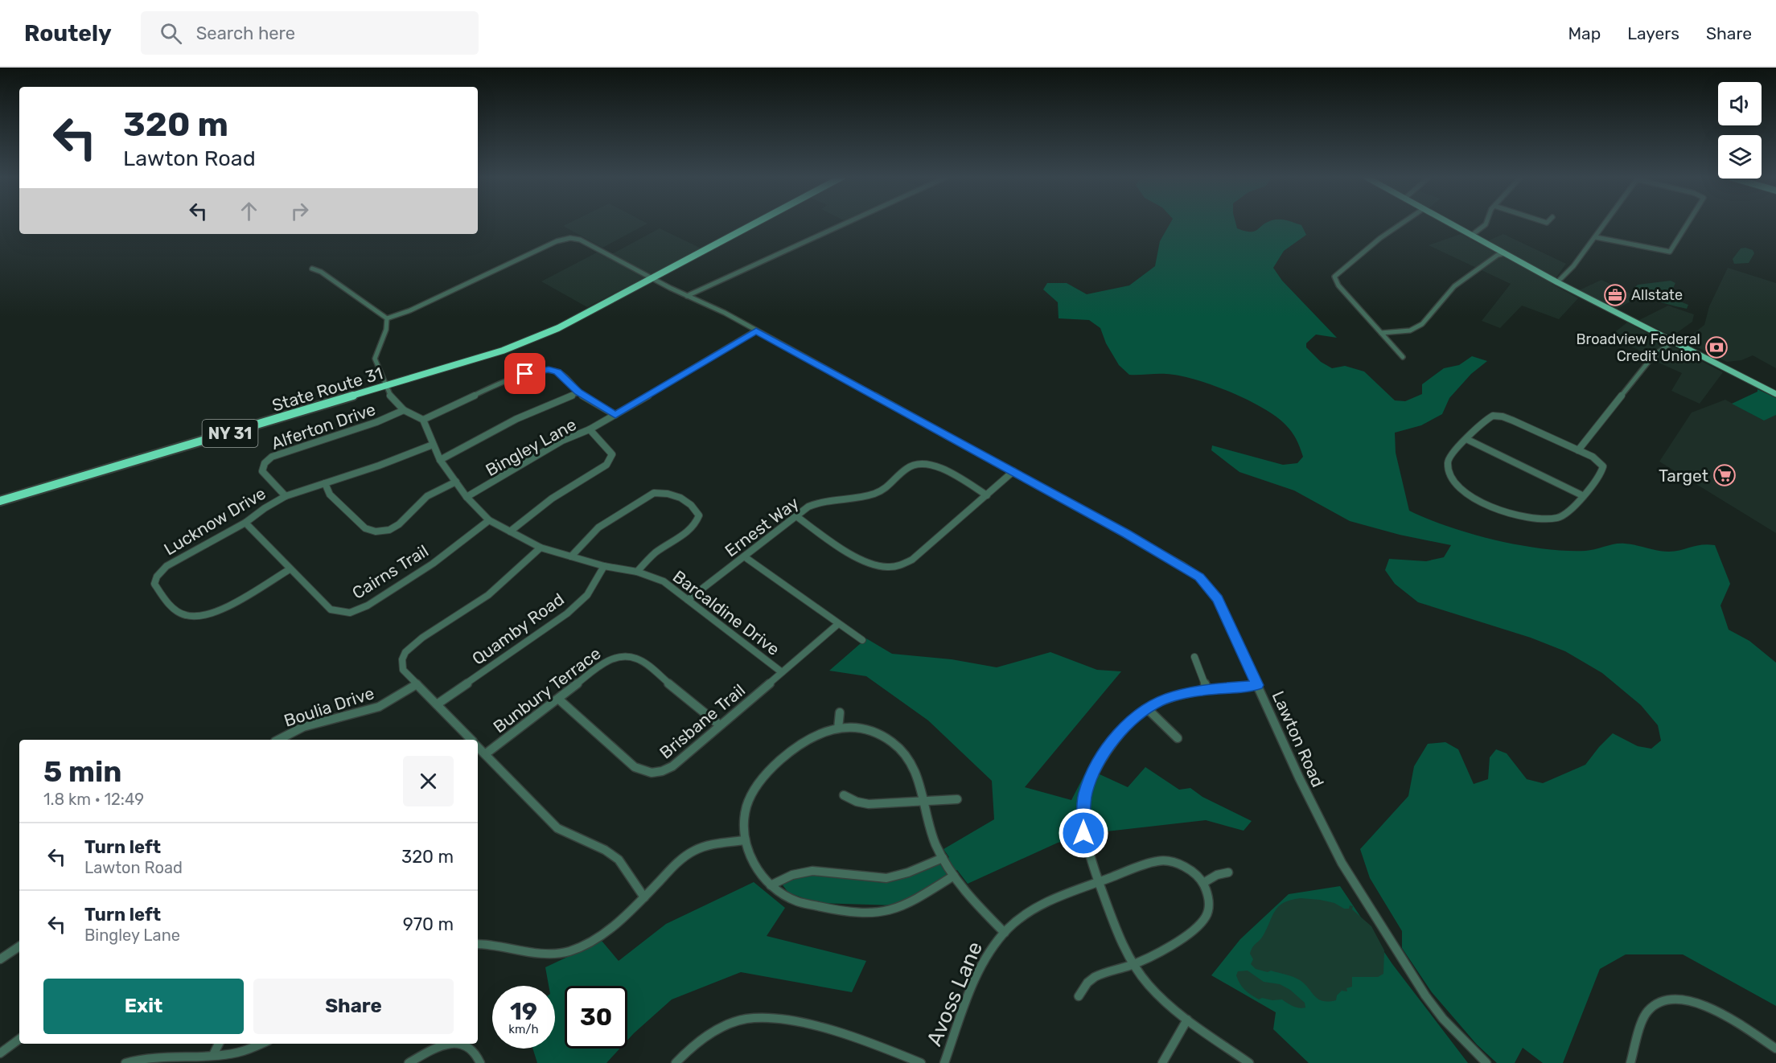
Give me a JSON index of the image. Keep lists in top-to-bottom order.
{
  "streets": {
    "highway": ["State Route 31", "NY 31"],
    "street": [
      "Alferton Drive",
      "Bingley Lane",
      "Lucknow Drive",
      "Ernest Way",
      "Cairns Trail",
      "Barcaldine Drive",
      "Quamby Road",
      "Bunbury Terrace",
      "Boulia Drive",
      "Brisbane Trail",
      "Lawton Road",
      "Avoss Lane"
    ]
  },
  "crossings": [
    ["State Route 31", "NY 31"],
    ["State Route 31", "Lawton Road"],
    ["Alferton Drive", "Lucknow Drive"],
    ["NY 31", "Lawton Road"],
    ["Bingley Lane", "Barcaldine Drive"],
    ["Bingley Lane", "Lawton Road"],
    ["Lucknow Drive", "Cairns Trail"],
    ["Lucknow Drive", "Barcaldine Drive"],
    ["Ernest Way", "Barcaldine Drive"],
    ["Cairns Trail", "Barcaldine Drive"],
    ["Barcaldine Drive", "Quamby Road"],
    ["Barcaldine Drive", "Brisbane Trail"],
    ["Bunbury Terrace", "Brisbane Trail"]
  ],
  "places": {
    "office": ["Allstate"],
    "bank": ["Broadview Federal Credit Union"],
    "supermarket": ["Target"]
  },
  "page": {
    "header": "Routely",
    "search": "Search here",
    "nav": ["Map", "Layers", "Share"],
    "turn": ["320 m", "Lawton Road"],
    "heading": ["5 min", "1.8 km · 12:49"],
    "list": [
      {
        "name": "Turn left",
        "note": "Lawton Road",
        "value": "320 m"
      },
      {
        "name": "Turn left",
        "note": "Bingley Lane",
        "value": "970 m"
      }
    ],
    "buttons": ["Exit", "Share"],
    "speed": "19 km/h",
    "limit": "30"
  }
}
